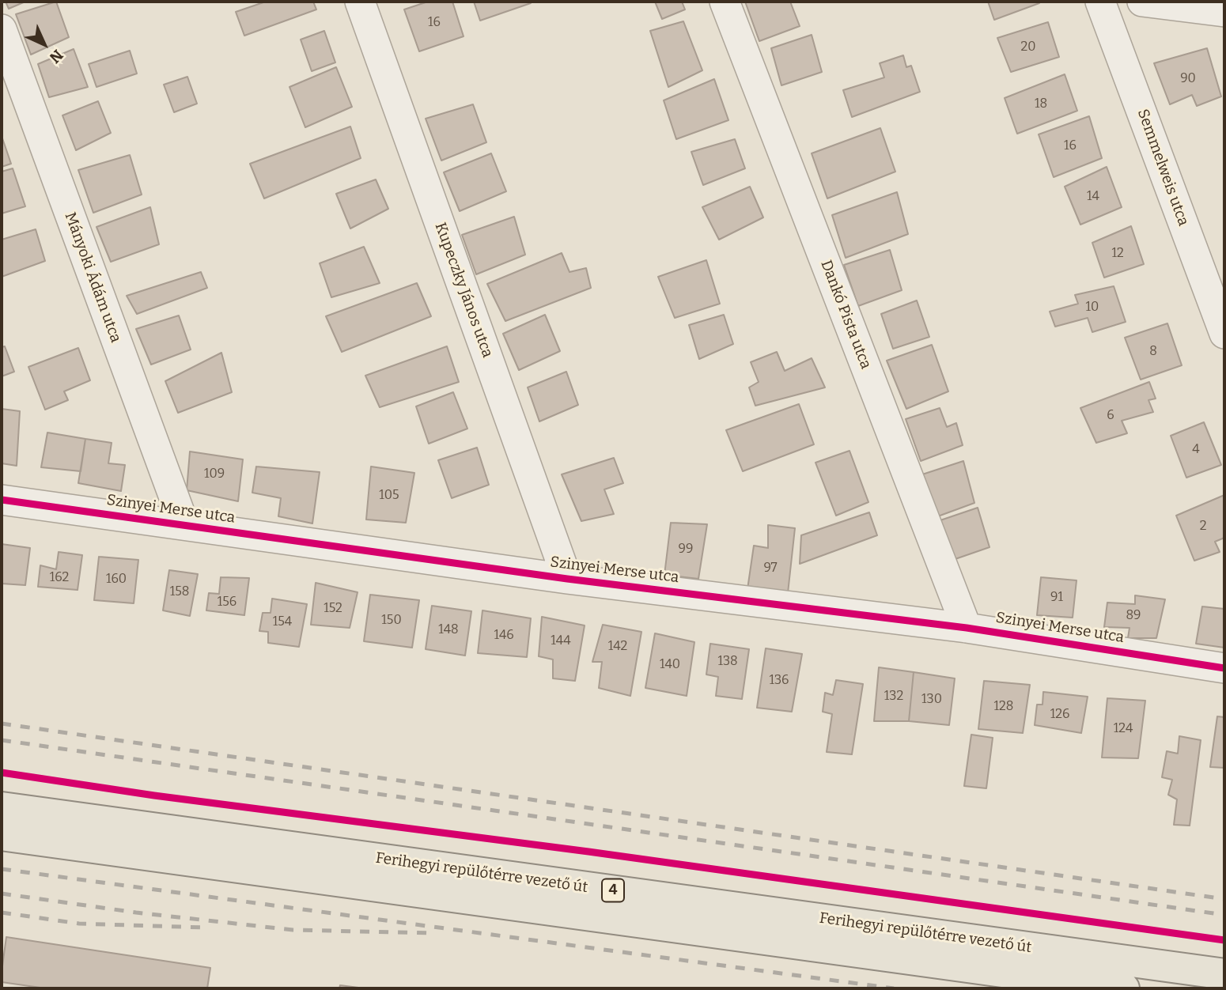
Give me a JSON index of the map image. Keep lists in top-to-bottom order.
{
  "streets": {
    "main road": ["Ferihegyi repülőtérre vezető út", "4"],
    "street": [
      "Semmelweis utca",
      "Mányoki Ádám utca",
      "Kupeczky János utca",
      "Dankó Pista utca",
      "Szinyei Merse utca"
    ]
  },
  "crossings": [
    ["Mányoki Ádám utca", "Szinyei Merse utca"],
    ["Kupeczky János utca", "Szinyei Merse utca"],
    ["Dankó Pista utca", "Szinyei Merse utca"]
  ],
  "house_numbers": [
    "16",
    "20",
    "90",
    "18",
    "16",
    "14",
    "12",
    "10",
    "8",
    "6",
    "4",
    "109",
    "105",
    "2",
    "99",
    "97",
    "162",
    "160",
    "158",
    "91",
    "156",
    "152",
    "89",
    "150",
    "154",
    "148",
    "146",
    "144",
    "142",
    "138",
    "140",
    "136",
    "132",
    "130",
    "128",
    "126",
    "124"
  ],
  "north": "bottom right"
}
